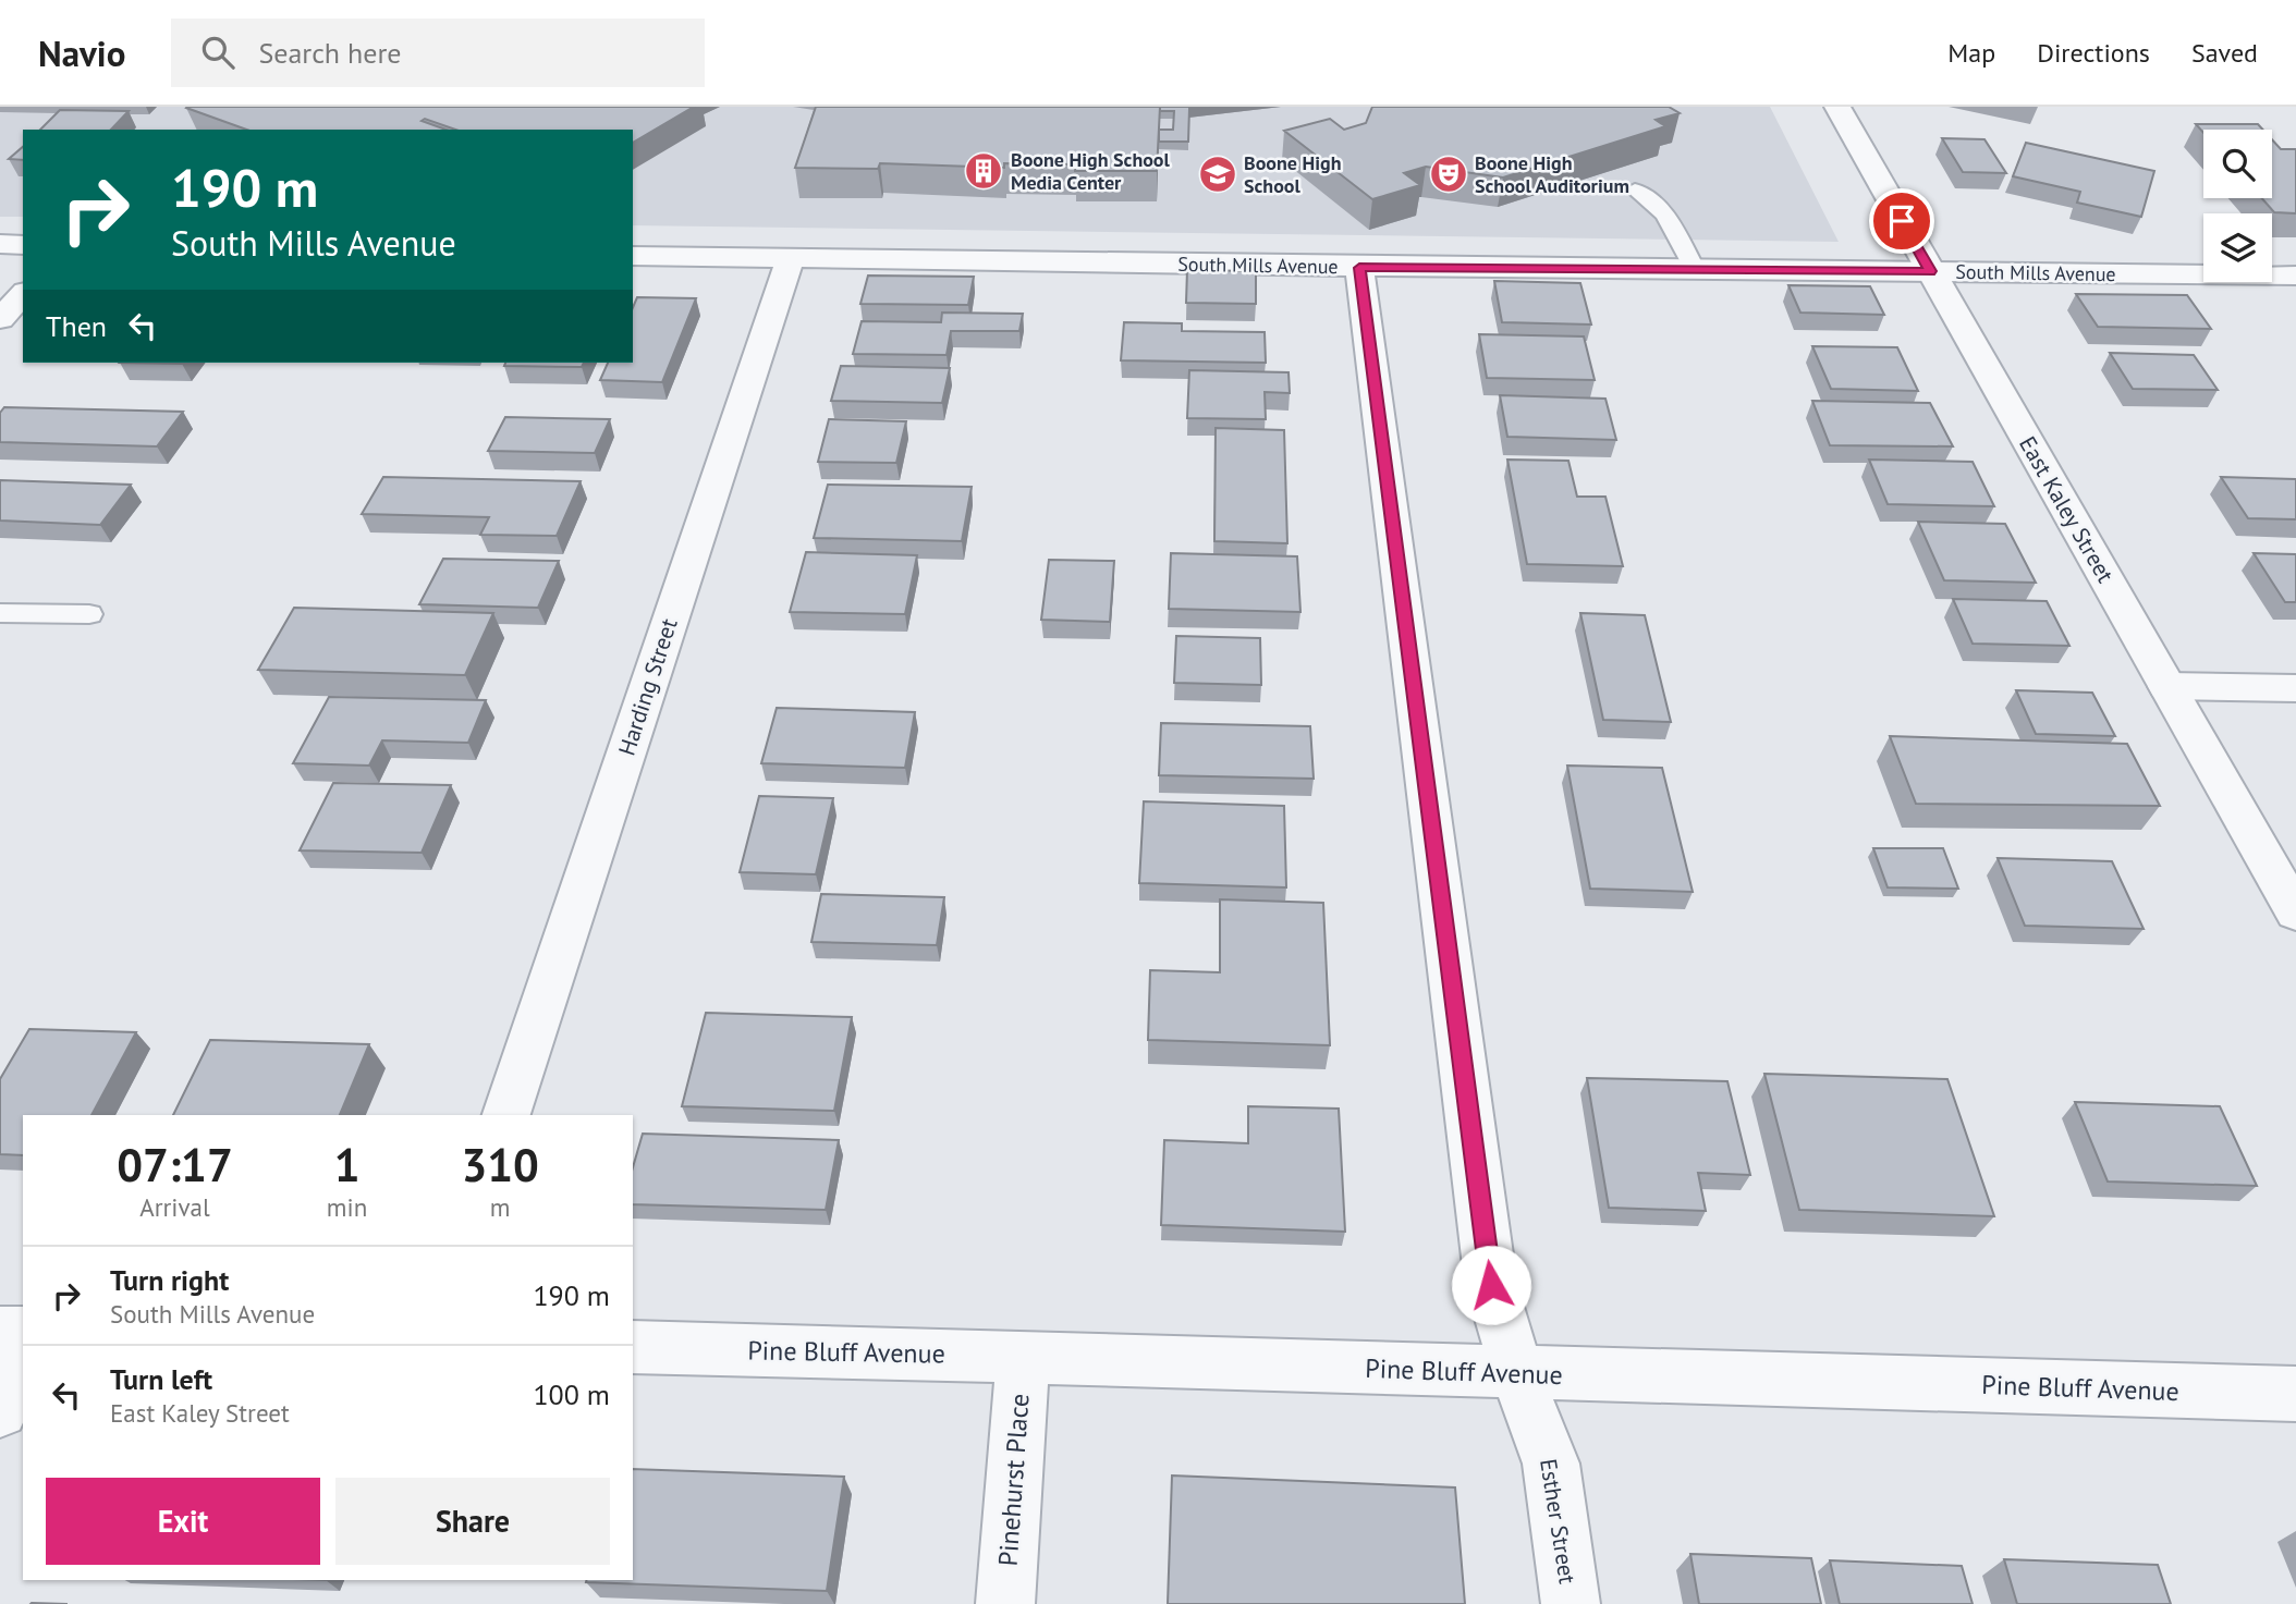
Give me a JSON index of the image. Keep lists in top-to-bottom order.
{
  "streets": {
    "street": [
      "South Mills Avenue",
      "East Kaley Street",
      "Harding Street",
      "Pine Bluff Avenue",
      "Pinehurst Place",
      "Esther Street"
    ]
  },
  "crossings": [
    ["South Mills Avenue", "East Kaley Street"],
    ["South Mills Avenue", "Harding Street"],
    ["South Mills Avenue", "Esther Street"],
    ["Pine Bluff Avenue", "Pinehurst Place"],
    ["Pine Bluff Avenue", "Esther Street"]
  ],
  "places": {
    "building": ["Boone High School Media Center"],
    "school or university": ["Boone High School"],
    "theatre": ["Boone High School Auditorium"]
  },
  "page": {
    "header": "Navio",
    "search": "Search here",
    "nav": ["Map", "Directions", "Saved"],
    "turn": ["190 m", "South Mills Avenue"],
    "then": "Then",
    "eta": [
      "07:17",
      "Arrival",
      "1",
      "min",
      "310",
      "m"
    ],
    "list": [
      {
        "name": "Turn right",
        "note": "South Mills Avenue",
        "value": "190 m"
      },
      {
        "name": "Turn left",
        "note": "East Kaley Street",
        "value": "100 m"
      }
    ],
    "buttons": ["Exit", "Share"]
  }
}
